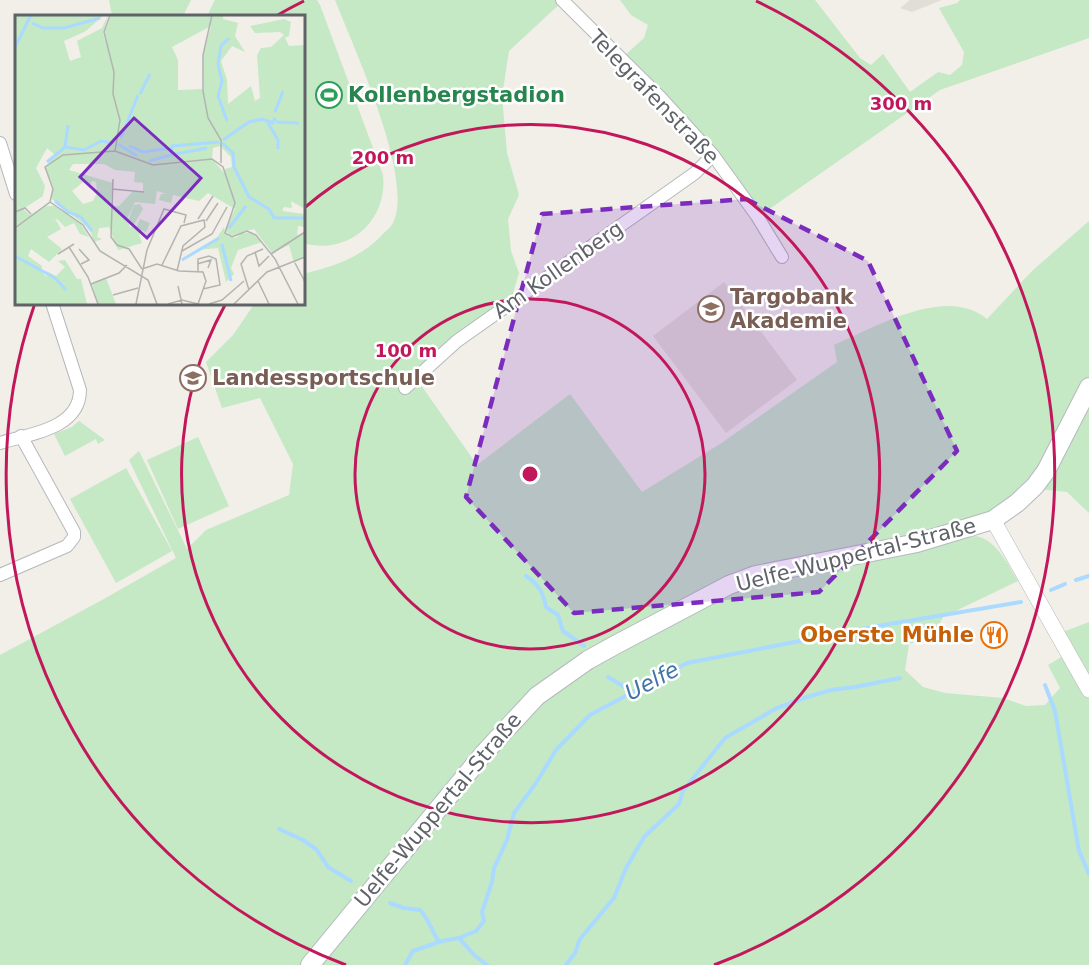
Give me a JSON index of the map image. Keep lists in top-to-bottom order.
{
  "streets": {
    "main road": ["Uelfe-Wuppertal-Straße"],
    "street": ["Telegrafenstraße", "Am Kollenberg"]
  },
  "crossings": [
    ["Telegrafenstraße", "Am Kollenberg"]
  ],
  "water": ["Uelfe"],
  "places": {
    "sports": ["Kollenbergstadion"],
    "school or university": ["Targobank Akademie", "Landessportschule"],
    "restaurant": ["Oberste Mühle"]
  },
  "rings": ["300 m", "200 m", "100 m"]
}
